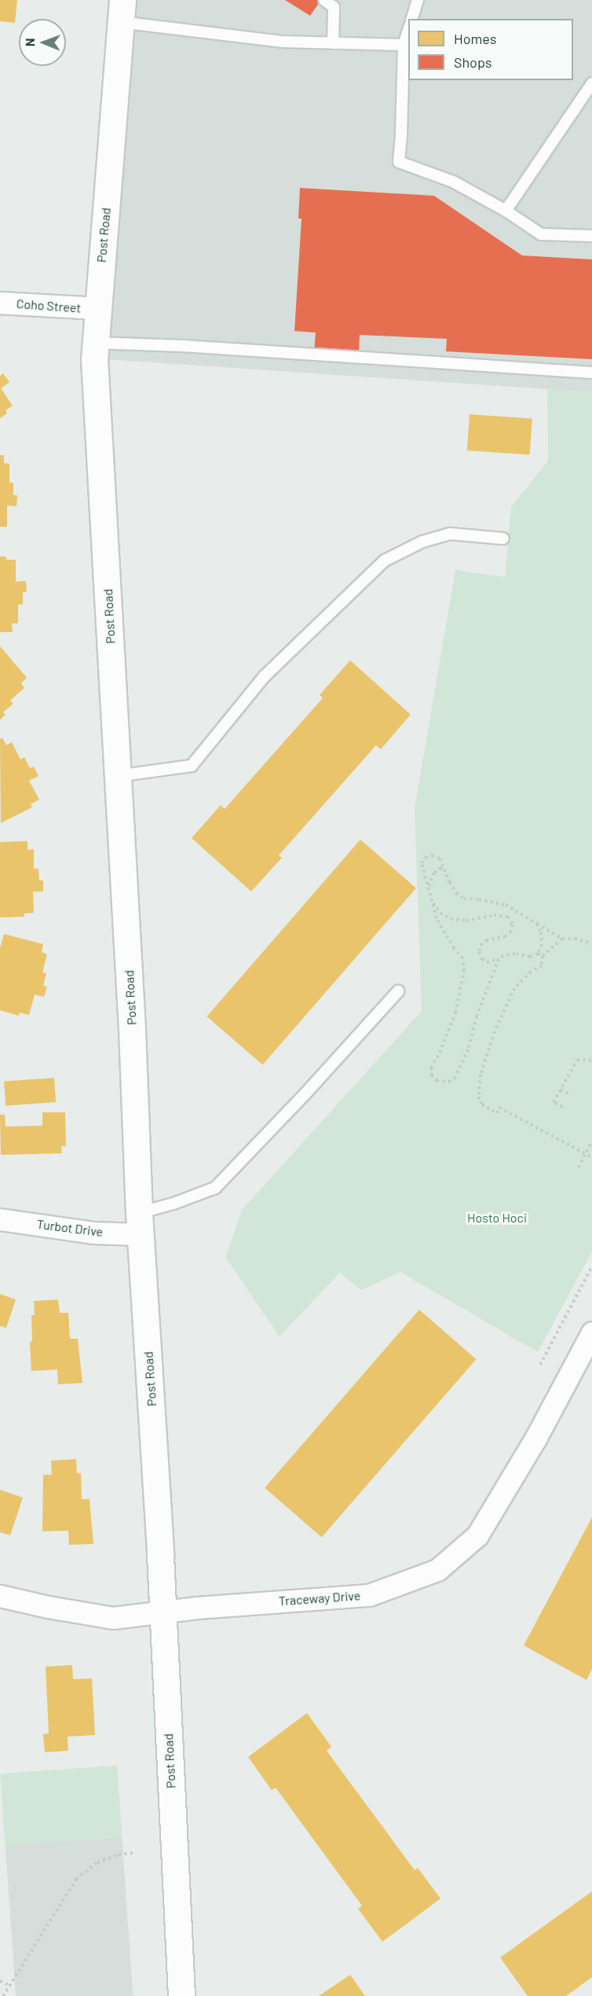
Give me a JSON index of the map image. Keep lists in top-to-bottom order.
{
  "streets": {
    "street": [
      "Post Road",
      "Coho Street",
      "Turbot Drive",
      "Traceway Drive"
    ]
  },
  "crossings": [
    ["Post Road", "Coho Street"],
    ["Post Road", "Turbot Drive"],
    ["Post Road", "Traceway Drive"]
  ],
  "parks": ["Hosto Hoci"],
  "legend": ["Homes", "Shops"],
  "north": "left"
}
